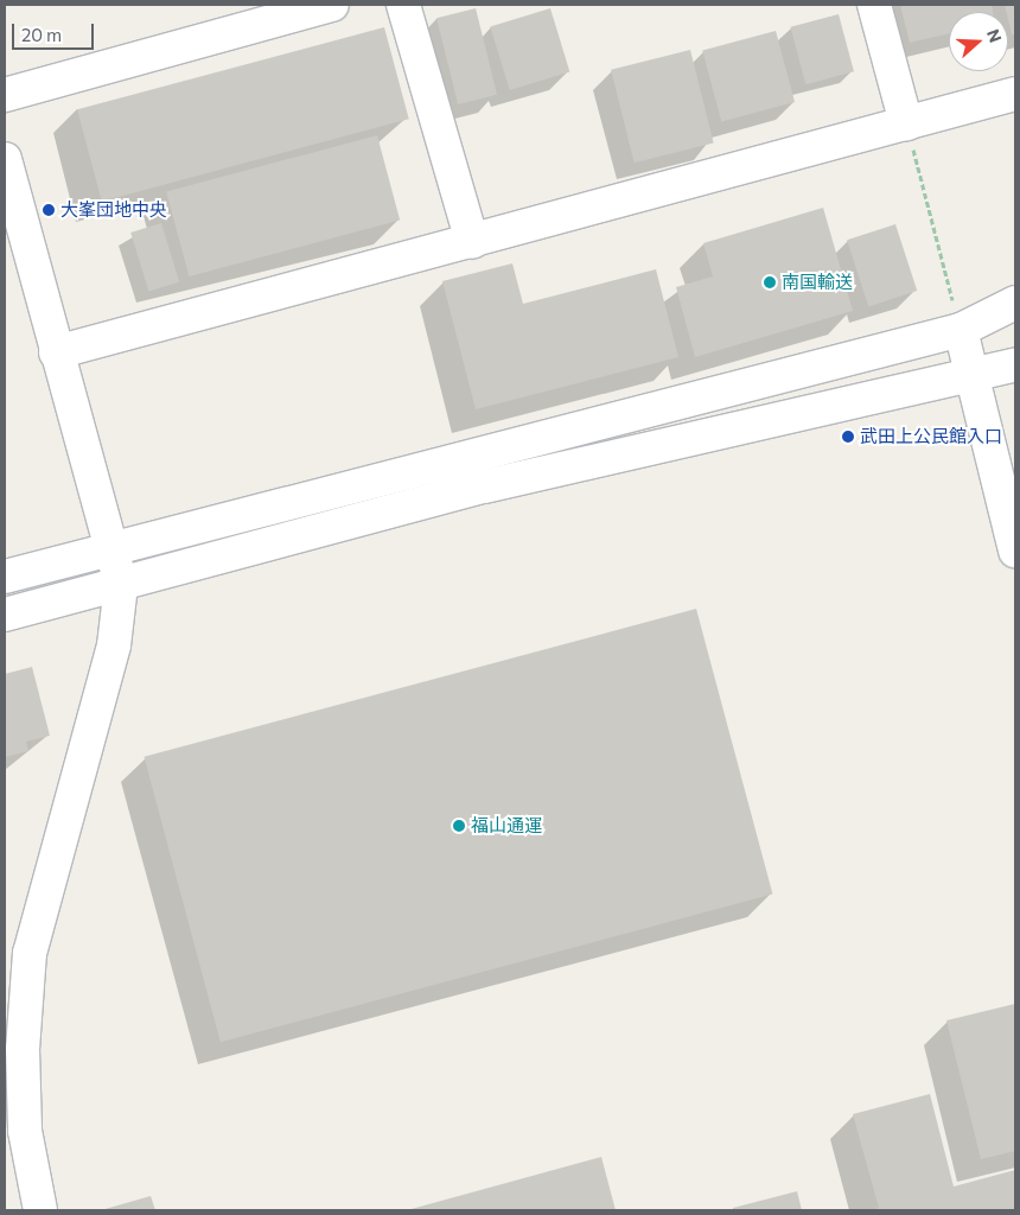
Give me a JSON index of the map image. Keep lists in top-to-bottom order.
{
  "places": [
    "大峯団地中央",
    "南国輸送",
    "武田上公民館入口",
    "福山通運"
  ],
  "scale_bar": "20 m",
  "north": "right"
}
